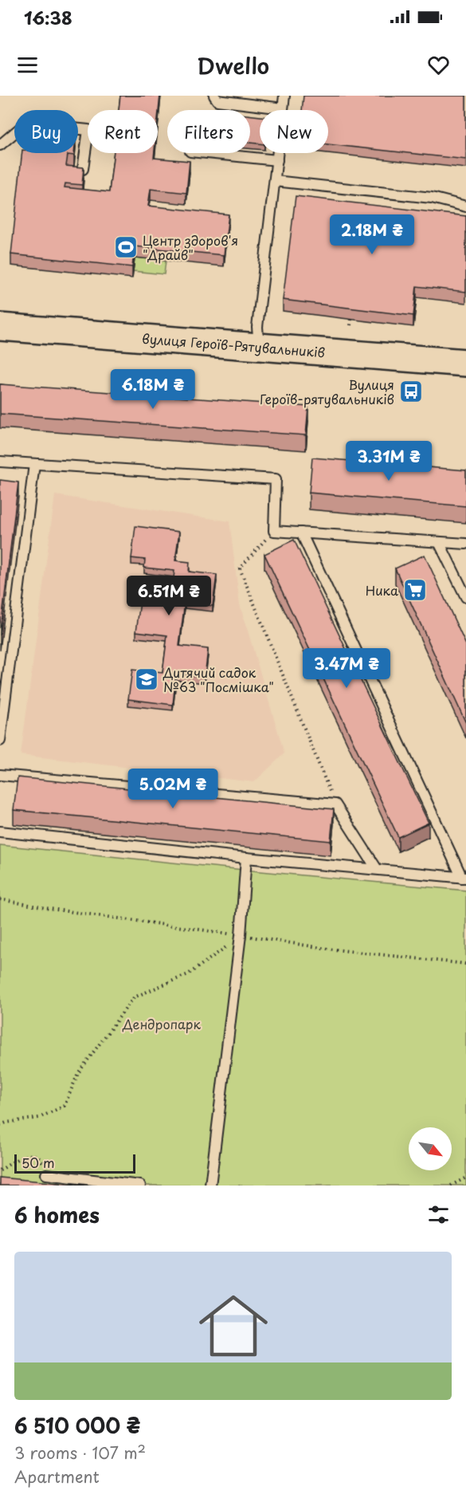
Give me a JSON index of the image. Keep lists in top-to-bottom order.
{
  "streets": {
    "main road": ["вулиця Героїв-Рятувальників"]
  },
  "parks": ["Дендропарк"],
  "places": {
    "sports": ["Центр здоров'я \"Драйв\""],
    "bus stop": ["Вулиця Героїв-рятувальників"],
    "supermarket": ["Ника"],
    "school or university": ["Дитячий садок №63 \"Посмішка\""]
  },
  "scale_bar": "50 m",
  "north": "bottom right",
  "page": {
    "status": "16:38",
    "header": "Dwello",
    "chip": [
      "Buy",
      "Rent",
      "Filters",
      "New"
    ],
    "price": [
      "2.18M ₴",
      "6.18M ₴",
      "3.31M ₴",
      "6.51M ₴",
      "3.47M ₴",
      "5.02M ₴"
    ],
    "scale": "50 m",
    "heading": "6 homes",
    "list": [
      {
        "name": "6 510 000 ₴",
        "note": "3 rooms · 107 m² · Apartment"
      }
    ]
  }
}
